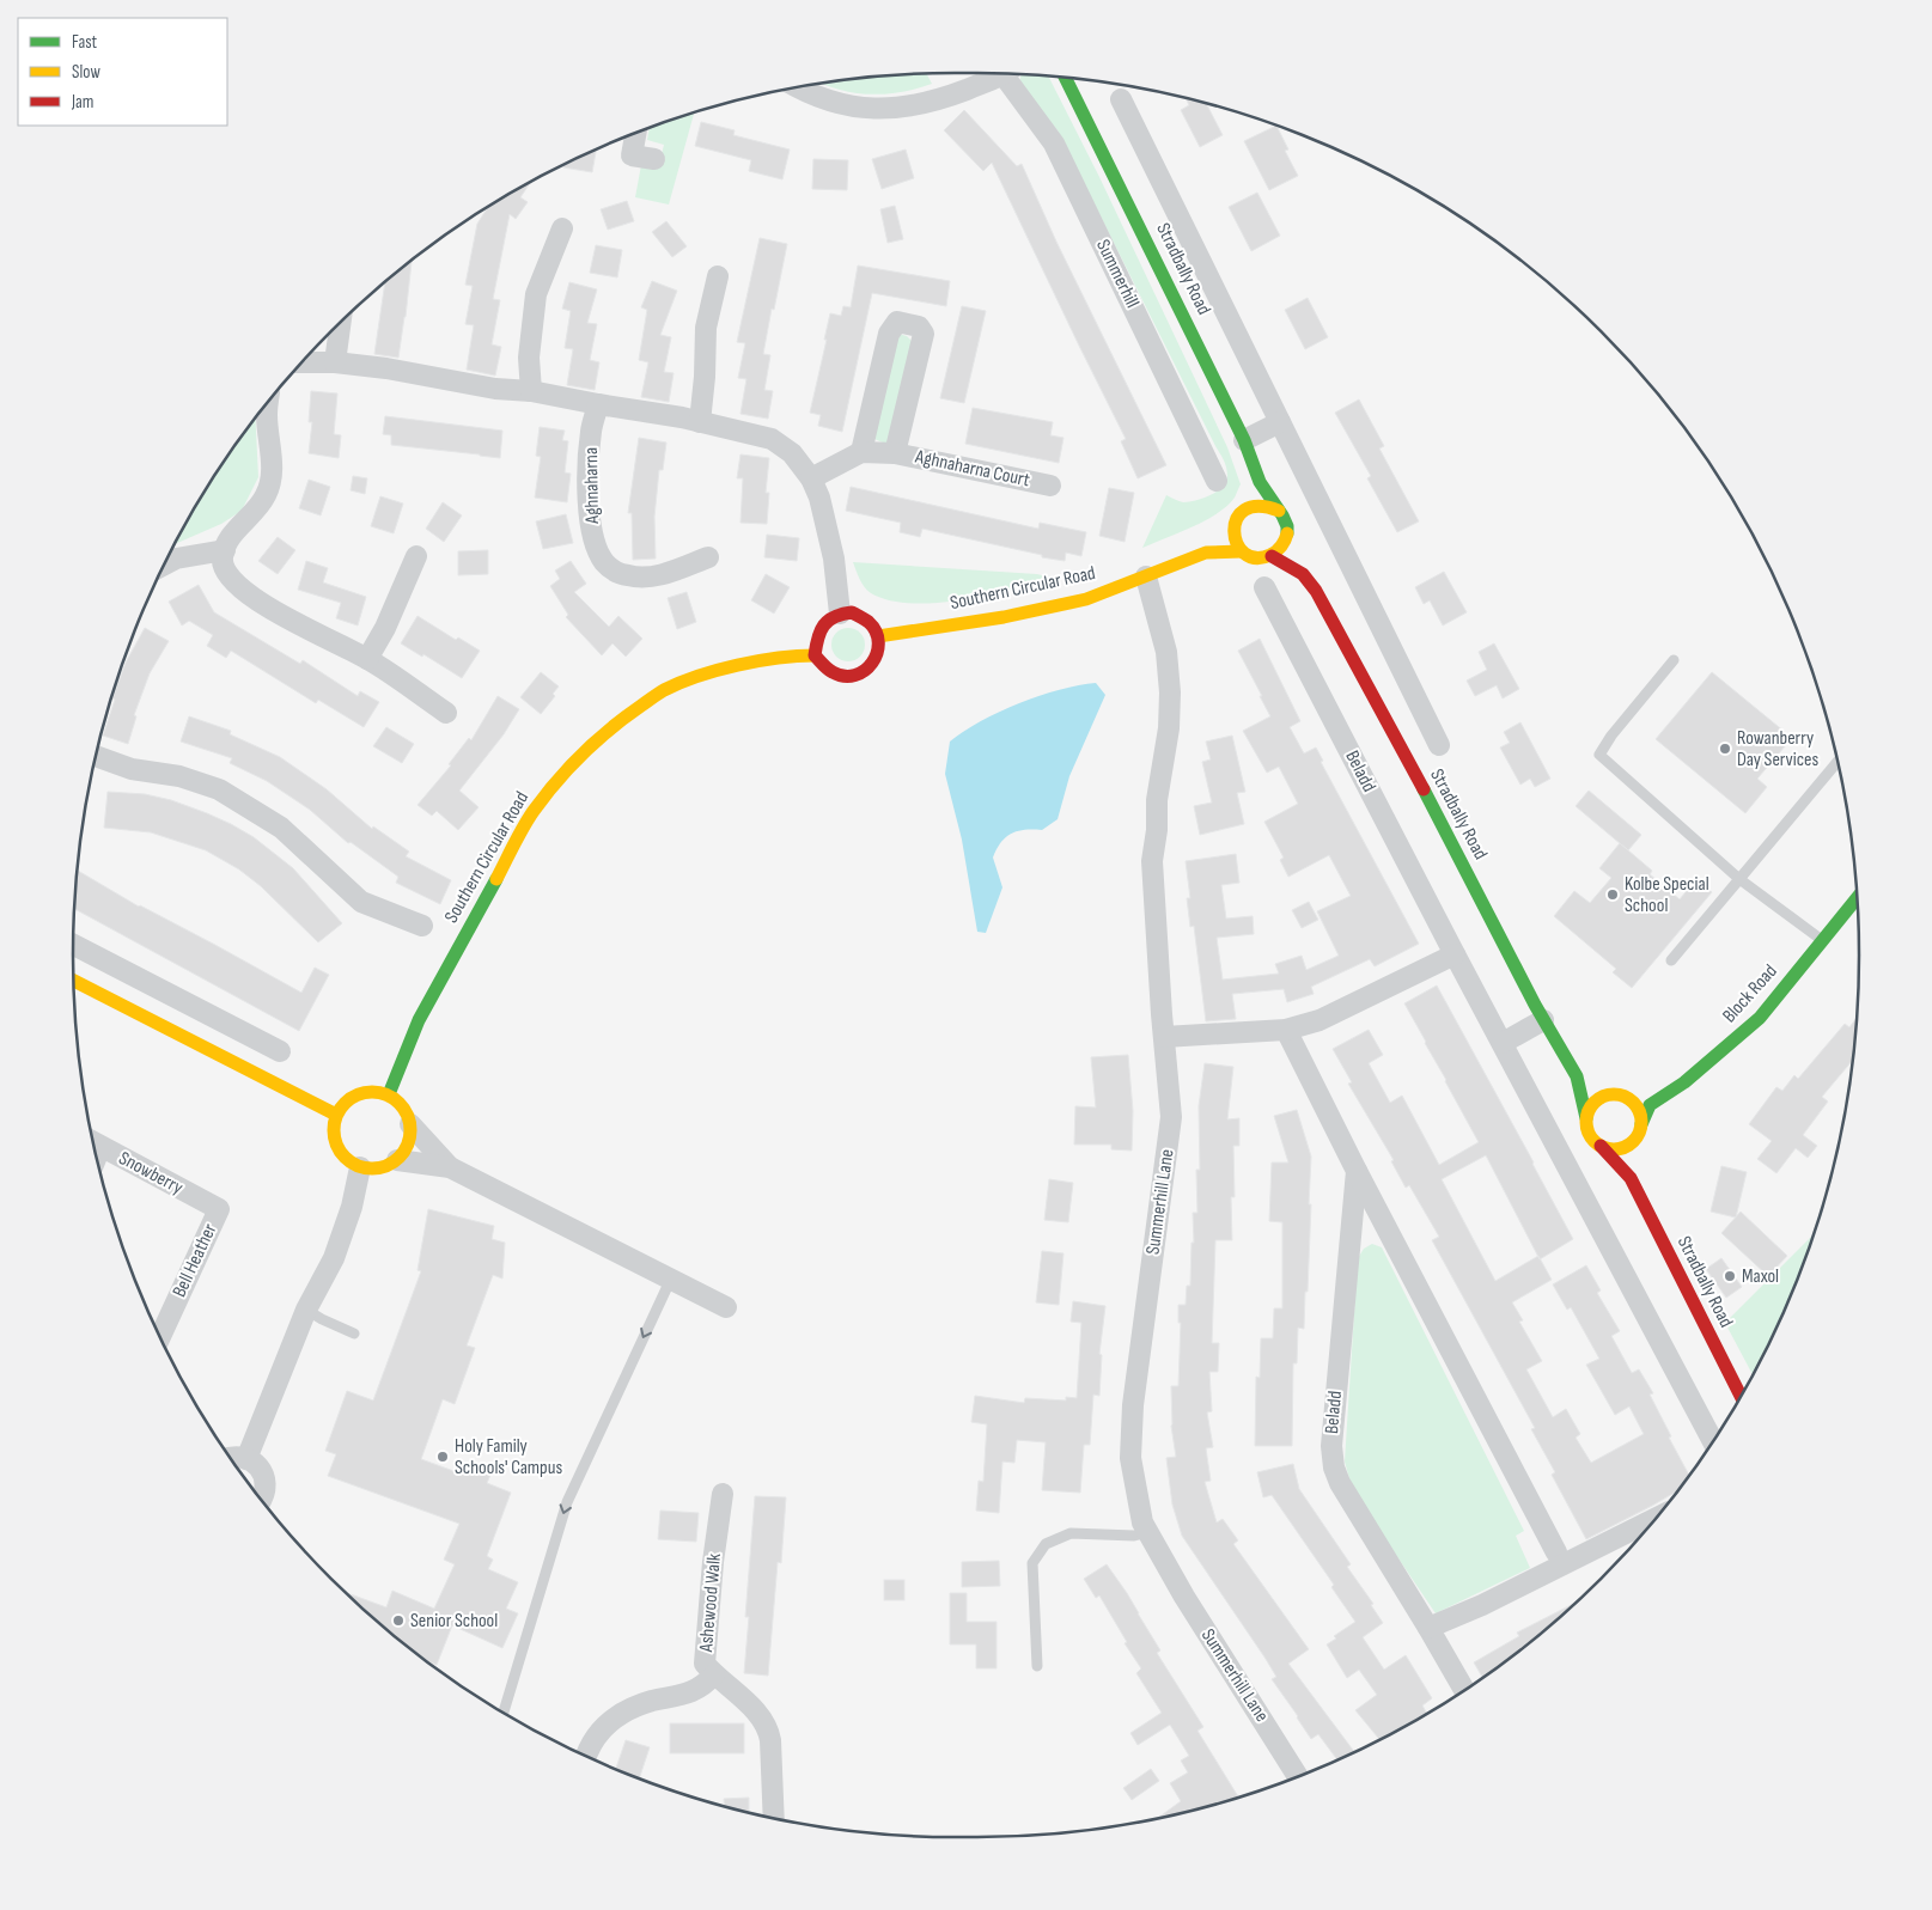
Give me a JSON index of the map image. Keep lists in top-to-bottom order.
{
  "streets": {
    "main road": ["Stradbally Road", "Southern Circular Road", "Block Road"],
    "street": [
      "Summerhill",
      "Aghnaharna Court",
      "Aghnaharna",
      "Beladd",
      "Snowberry",
      "Summerhill Lane",
      "Bell Heather",
      "Ashewood Walk"
    ]
  },
  "crossings": [
    ["Stradbally Road", "Southern Circular Road"],
    ["Southern Circular Road", "Summerhill Lane"],
    ["Snowberry", "Bell Heather"]
  ],
  "places": [
    "Rowanberry Day Services",
    "Kolbe Special School",
    "Maxol",
    "Holy Family Schools' Campus",
    "Senior School"
  ],
  "legend": ["Fast", "Slow", "Jam"]
}
